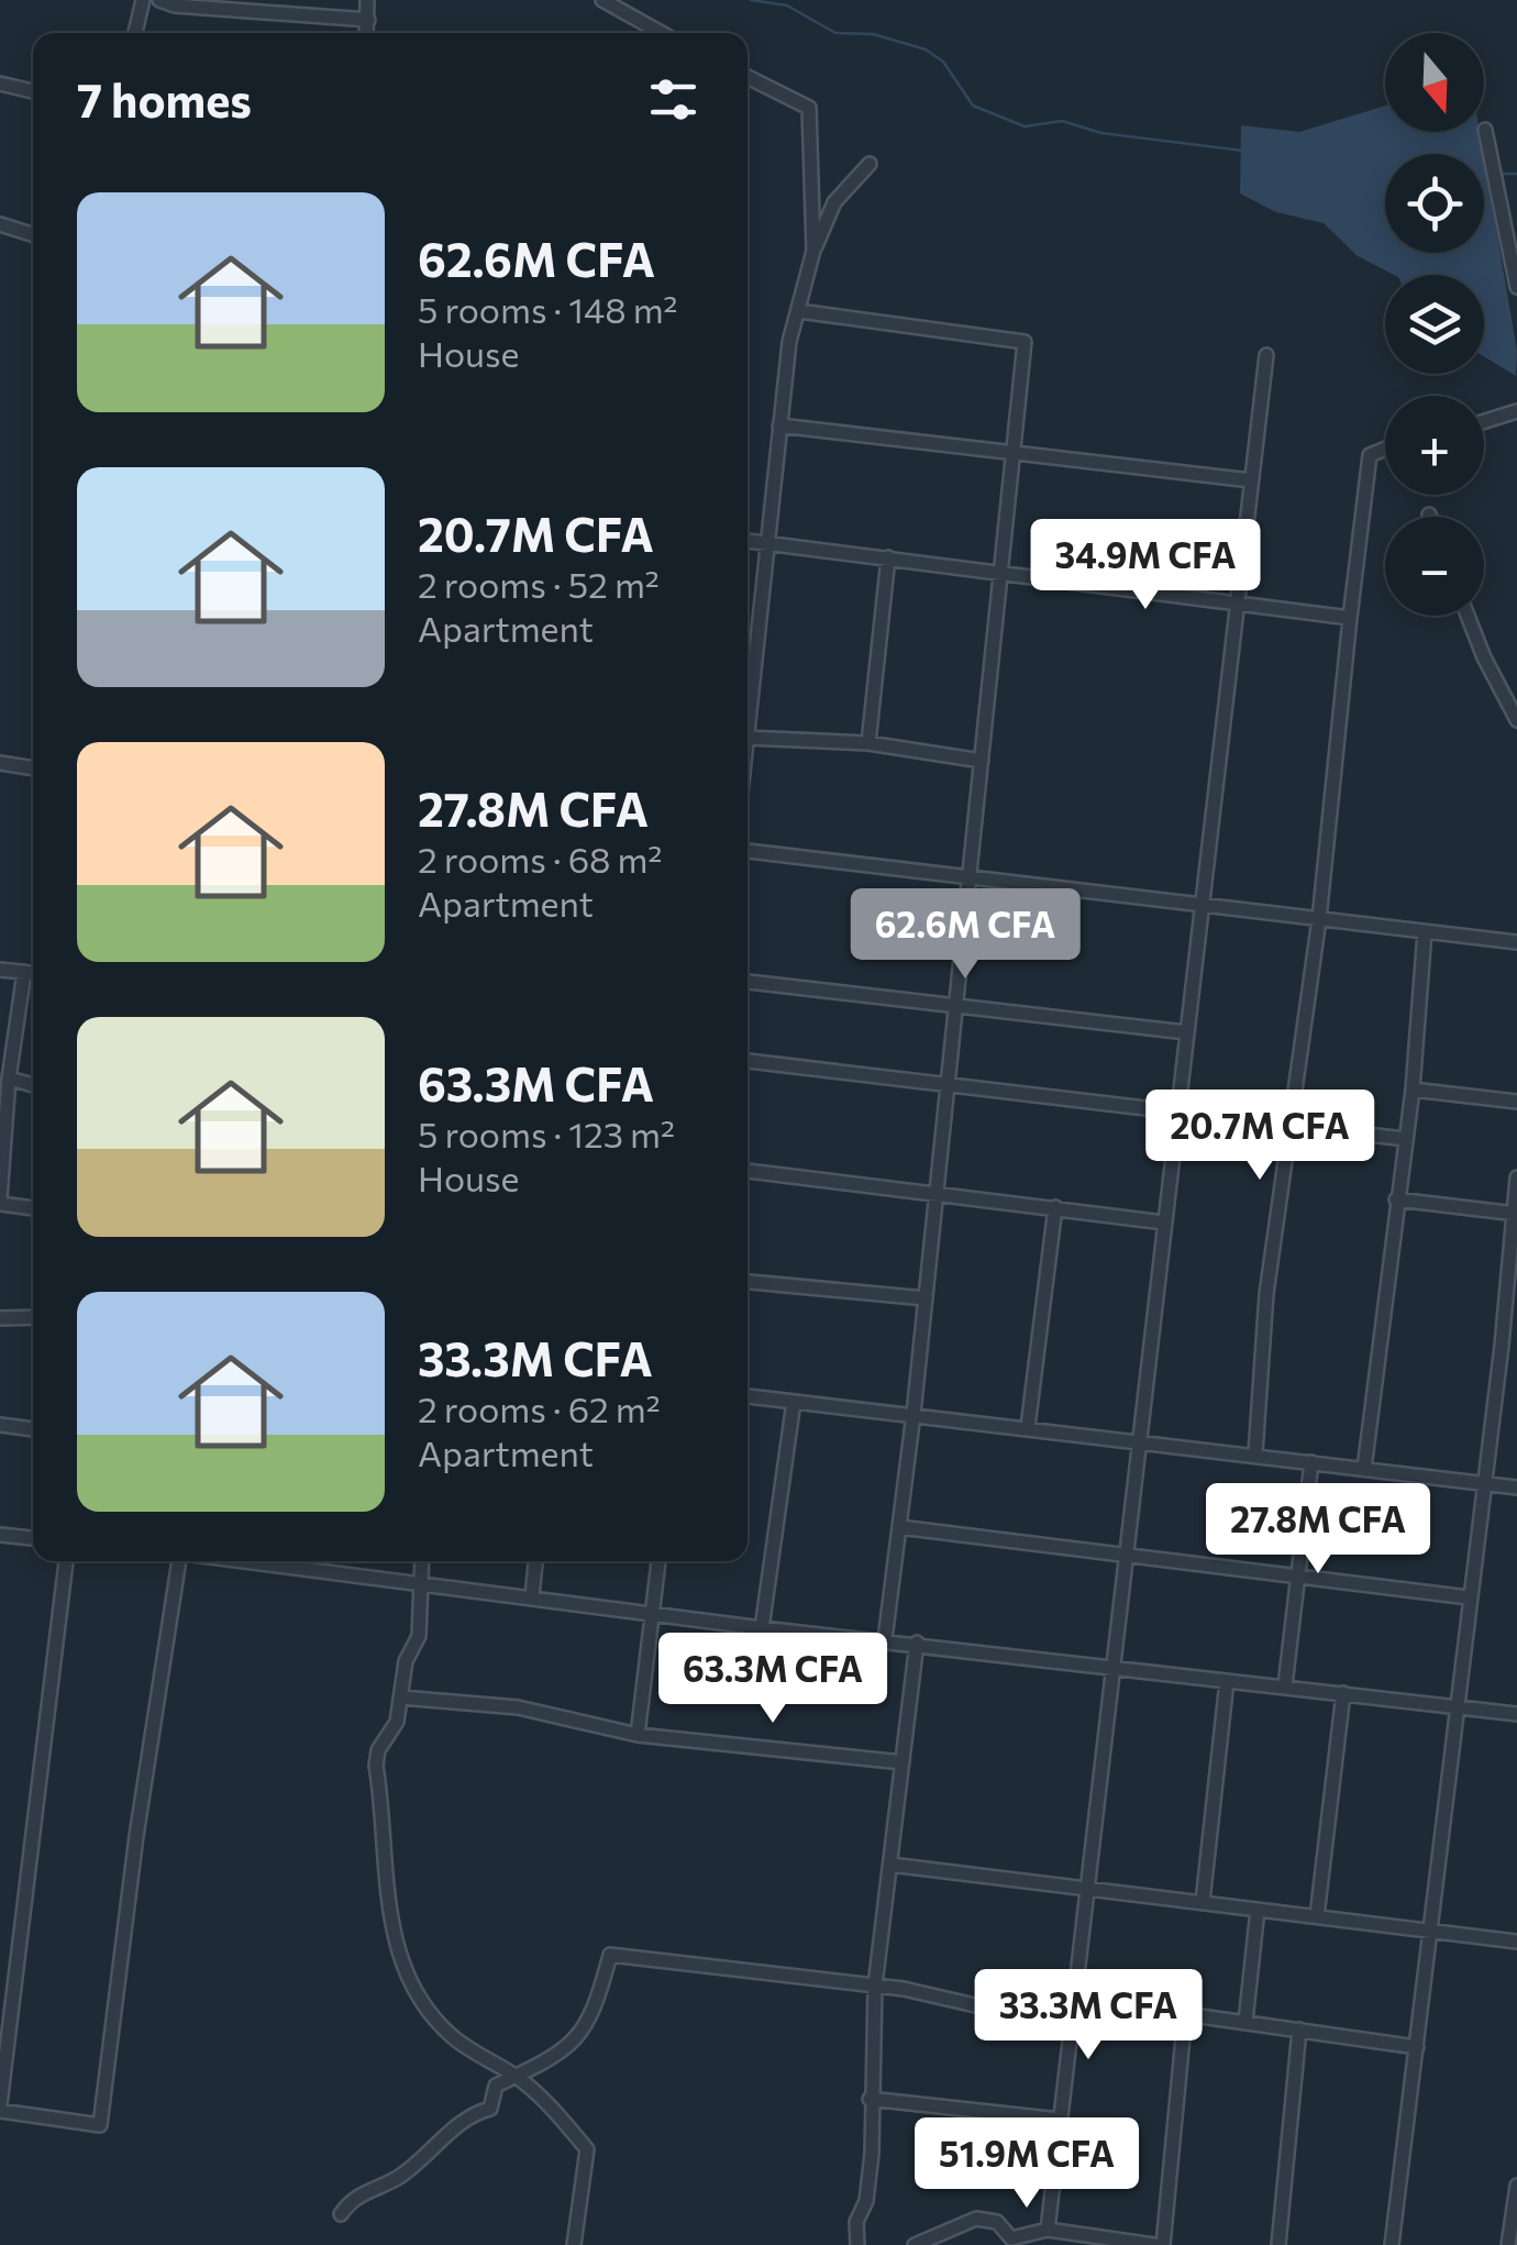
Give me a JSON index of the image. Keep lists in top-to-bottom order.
{
  "north": "bottom",
  "page": {
    "map_buttons": ["+", "−"],
    "heading": "7 homes",
    "list": [
      {
        "name": "62.6M CFA",
        "note": "5 rooms · 148 m² · House"
      },
      {
        "name": "20.7M CFA",
        "note": "2 rooms · 52 m² · Apartment"
      },
      {
        "name": "27.8M CFA",
        "note": "2 rooms · 68 m² · Apartment"
      },
      {
        "name": "63.3M CFA",
        "note": "5 rooms · 123 m² · House"
      },
      {
        "name": "33.3M CFA",
        "note": "2 rooms · 62 m² · Apartment"
      }
    ],
    "price": [
      "34.9M CFA",
      "62.6M CFA",
      "20.7M CFA",
      "27.8M CFA",
      "63.3M CFA",
      "33.3M CFA",
      "51.9M CFA"
    ]
  }
}
